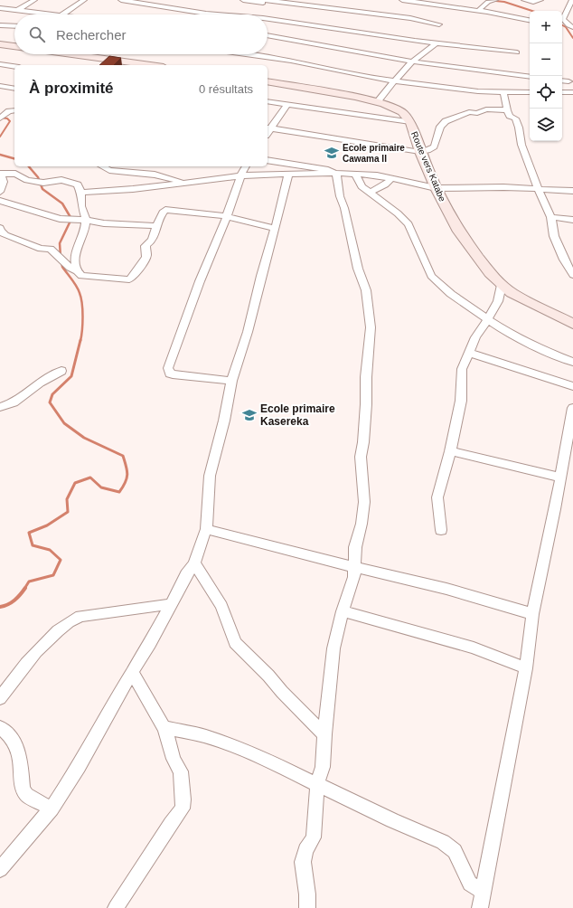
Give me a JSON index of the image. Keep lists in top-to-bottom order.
{
  "streets": {
    "street": ["Route vers Katabe"]
  },
  "places": {
    "school or university": ["Ecole primaire Cawama II", "Ecole primaire Kasereka"]
  },
  "page": {
    "map_buttons": ["+", "−"],
    "search": "Rechercher",
    "heading": ["À proximité", "0 résultats"]
  }
}
